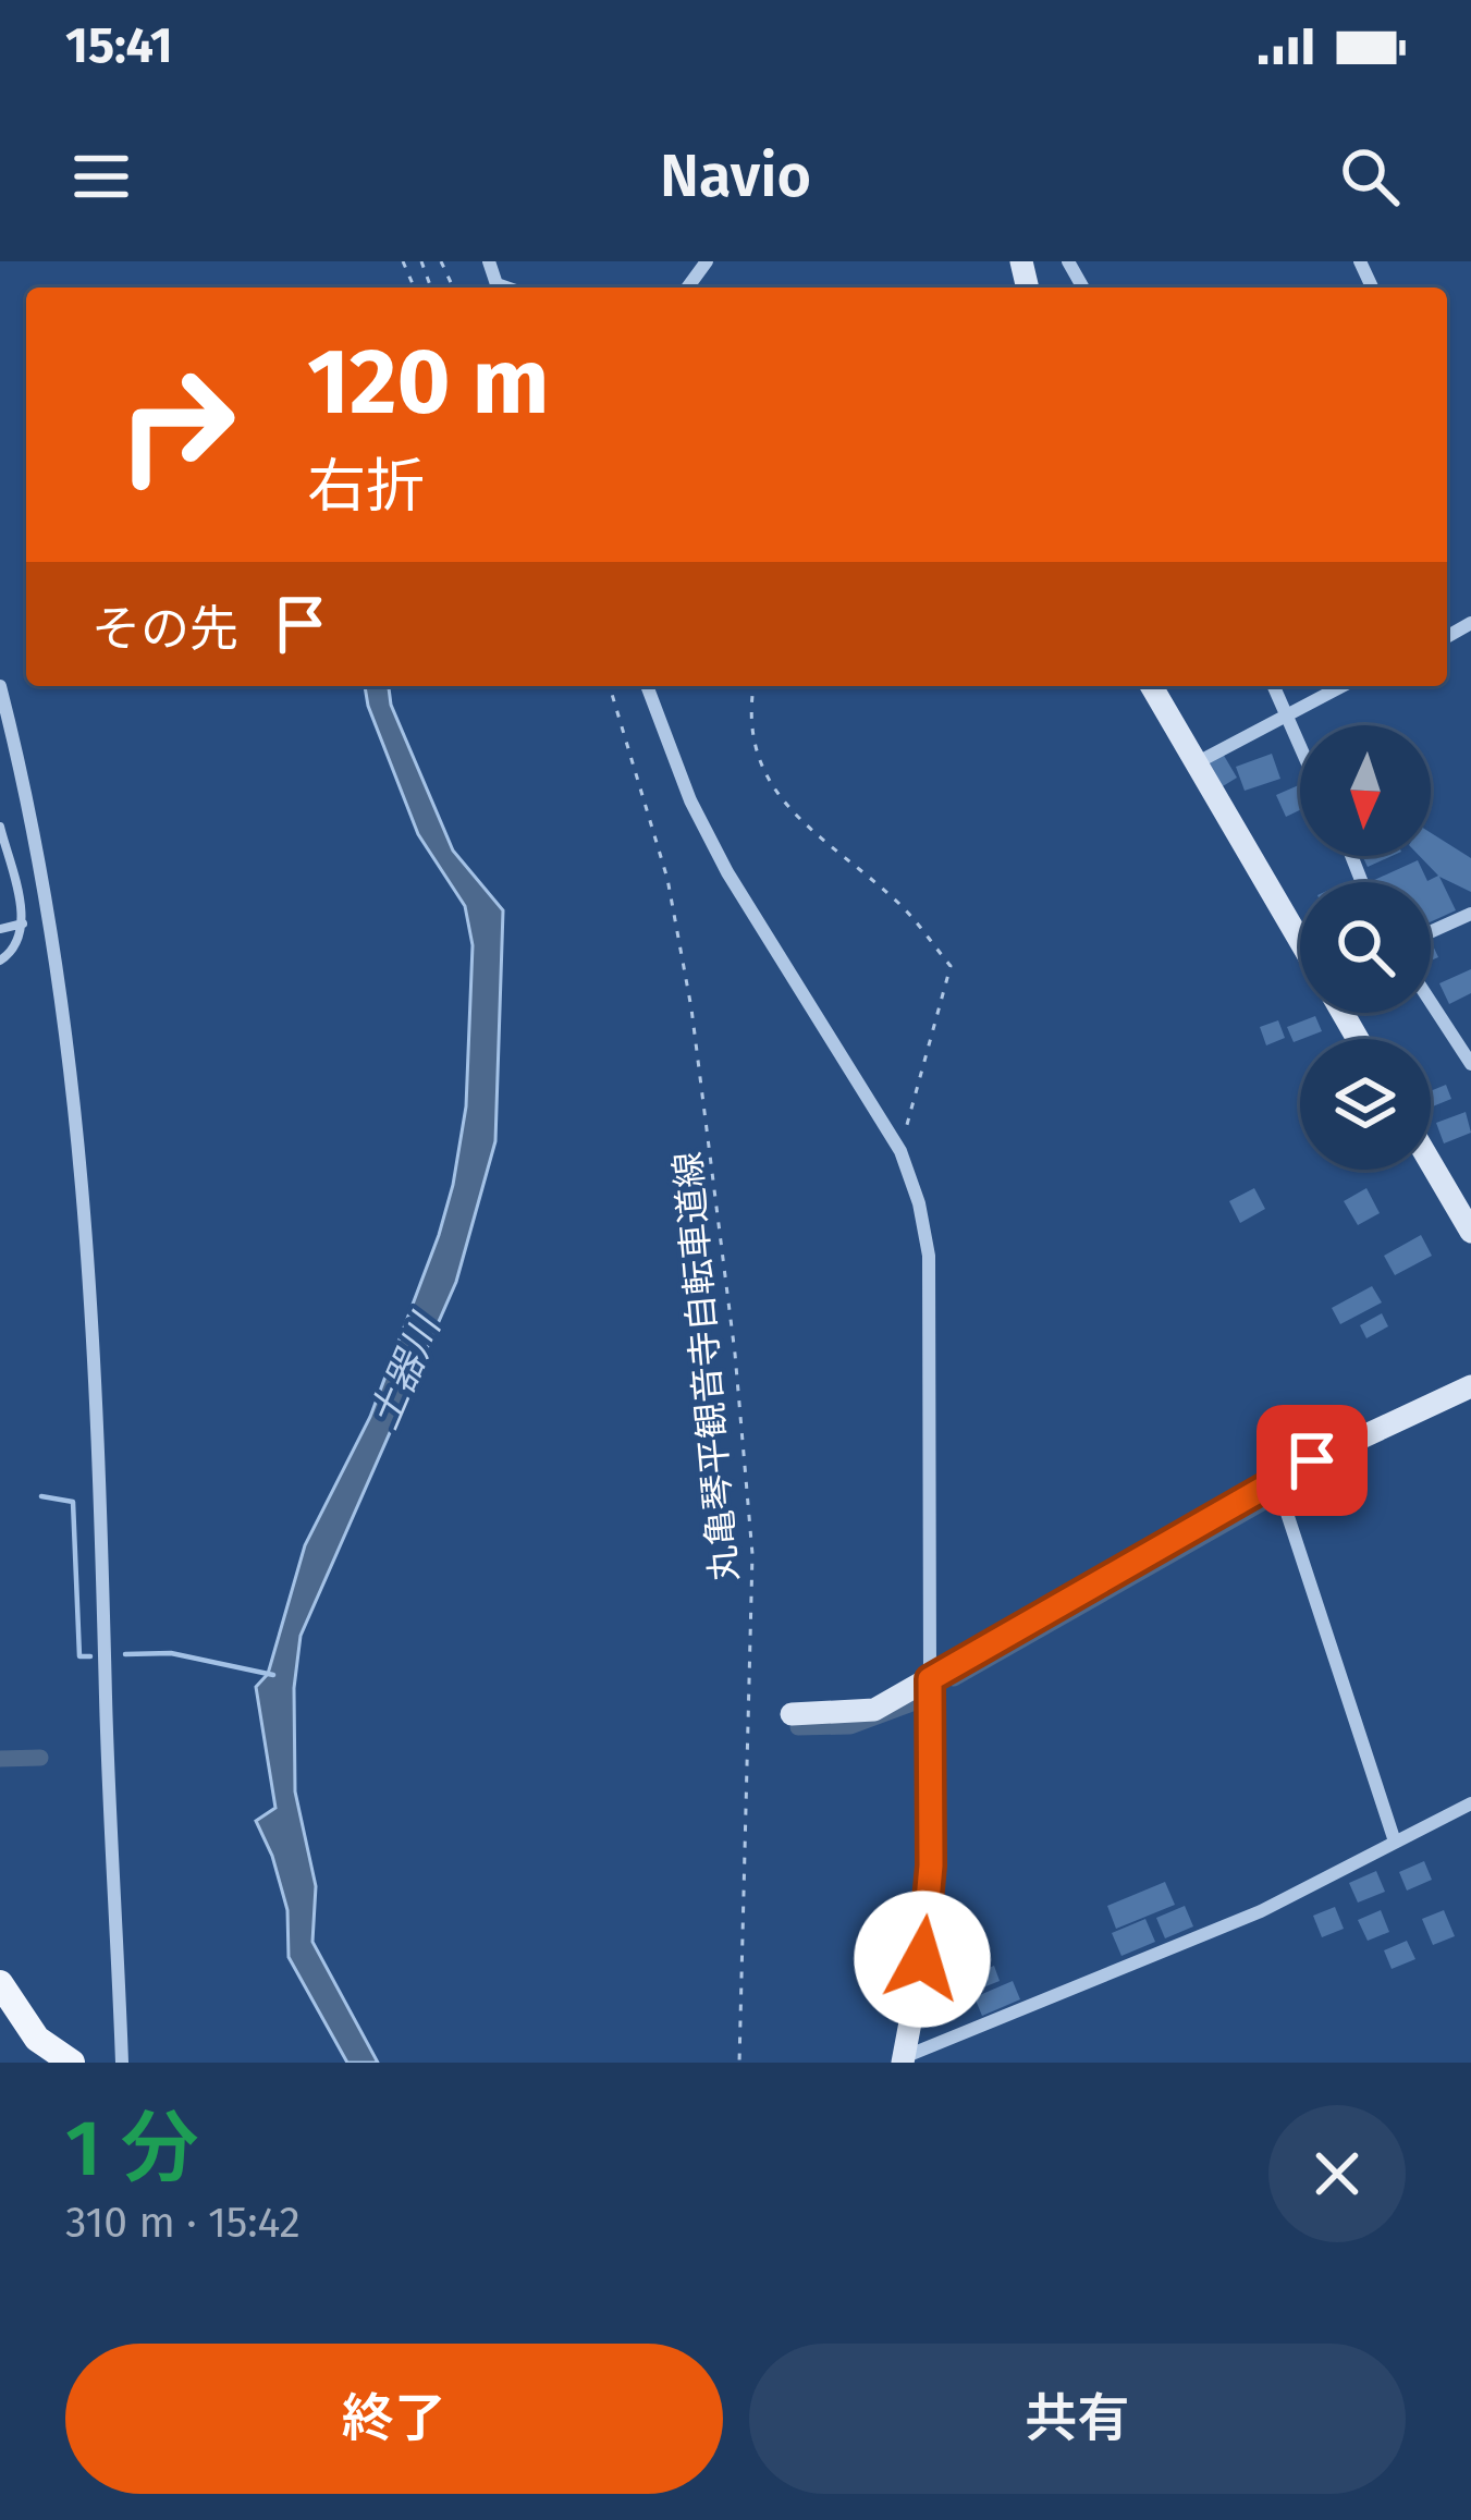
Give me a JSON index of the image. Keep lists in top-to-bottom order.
{
  "streets": {
    "path": ["丸亀琴平観音寺自転車道線"]
  },
  "water": ["土器川"],
  "north": "bottom",
  "page": {
    "status": "15:41",
    "header": "Navio",
    "turn": ["120 m", "右折"],
    "then": "その先",
    "heading": ["1 分", "310 m · 15:42"],
    "buttons": ["終了", "共有"]
  }
}
